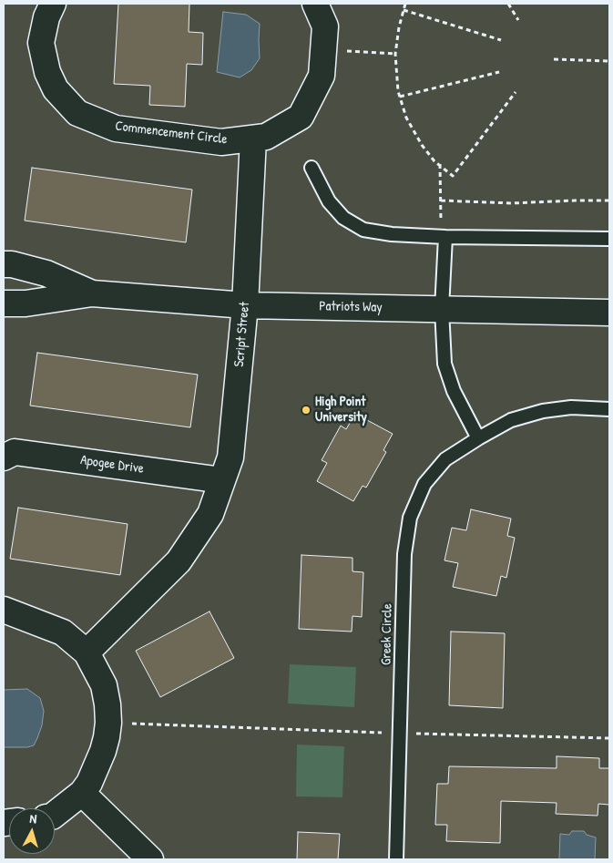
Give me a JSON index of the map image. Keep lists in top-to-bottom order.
{
  "streets": {
    "street": [
      "Commencement Circle",
      "Patriots Way",
      "Script Street",
      "Apogee Drive"
    ],
    "lane": ["Greek Circle"]
  },
  "crossings": [
    ["Commencement Circle", "Script Street"],
    ["Patriots Way", "Script Street"],
    ["Script Street", "Apogee Drive"]
  ],
  "places": ["High Point University"],
  "north": "top"
}
